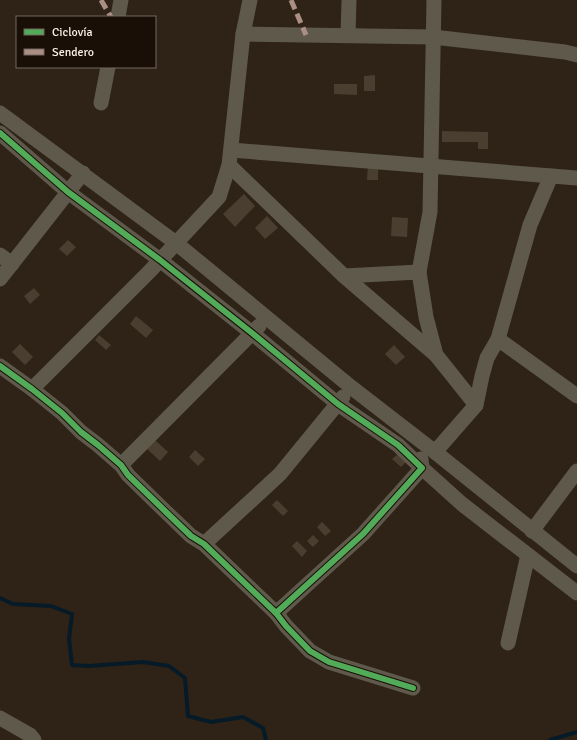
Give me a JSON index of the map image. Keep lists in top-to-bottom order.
{
  "legend": ["Ciclovía", "Sendero"]
}
